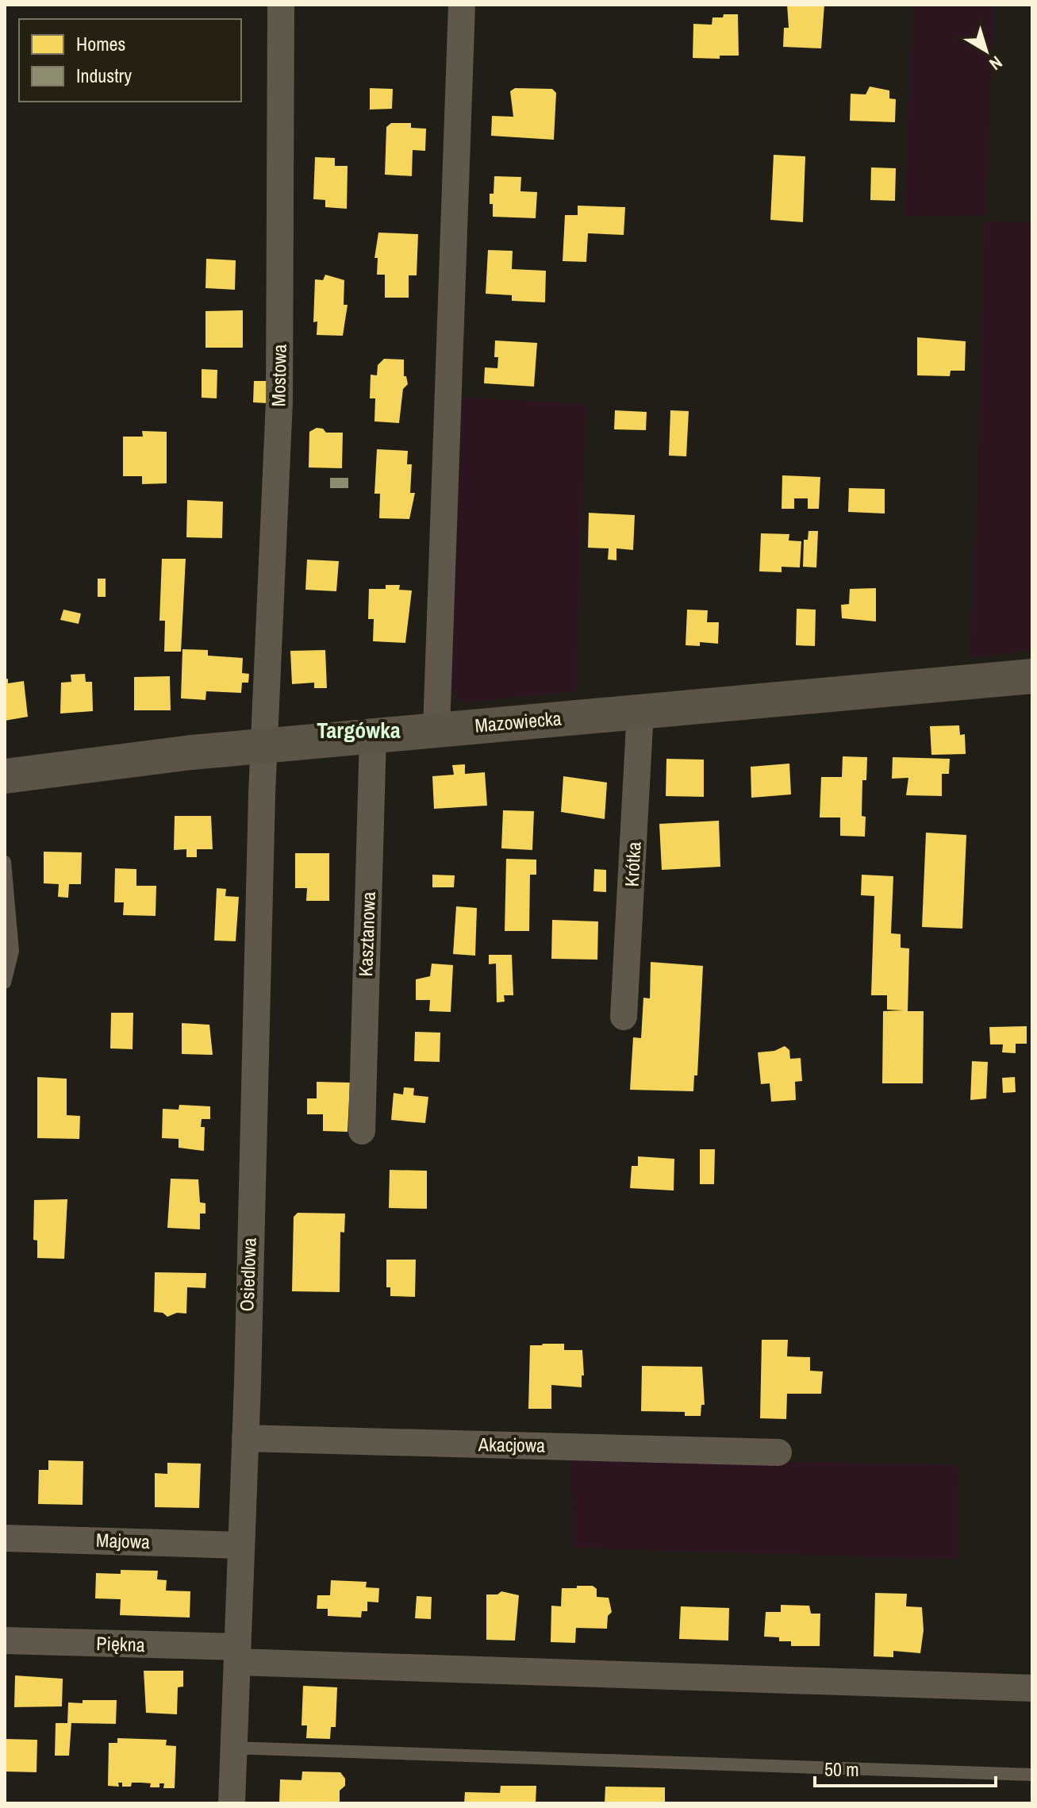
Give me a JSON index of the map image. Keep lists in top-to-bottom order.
{
  "streets": {
    "street": [
      "Mostowa",
      "Mazowiecka",
      "Krótka",
      "Kasztanowa",
      "Osiedlowa",
      "Akacjowa",
      "Majowa",
      "Piękna"
    ]
  },
  "crossings": [
    ["Mostowa", "Mazowiecka"],
    ["Mostowa", "Osiedlowa"],
    ["Mazowiecka", "Krótka"],
    ["Mazowiecka", "Kasztanowa"],
    ["Mazowiecka", "Osiedlowa"],
    ["Osiedlowa", "Akacjowa"],
    ["Osiedlowa", "Majowa"],
    ["Osiedlowa", "Piękna"]
  ],
  "districts": ["Targówka"],
  "legend": ["Homes", "Industry"],
  "scale_bar": "50 m",
  "north": "bottom right"
}
